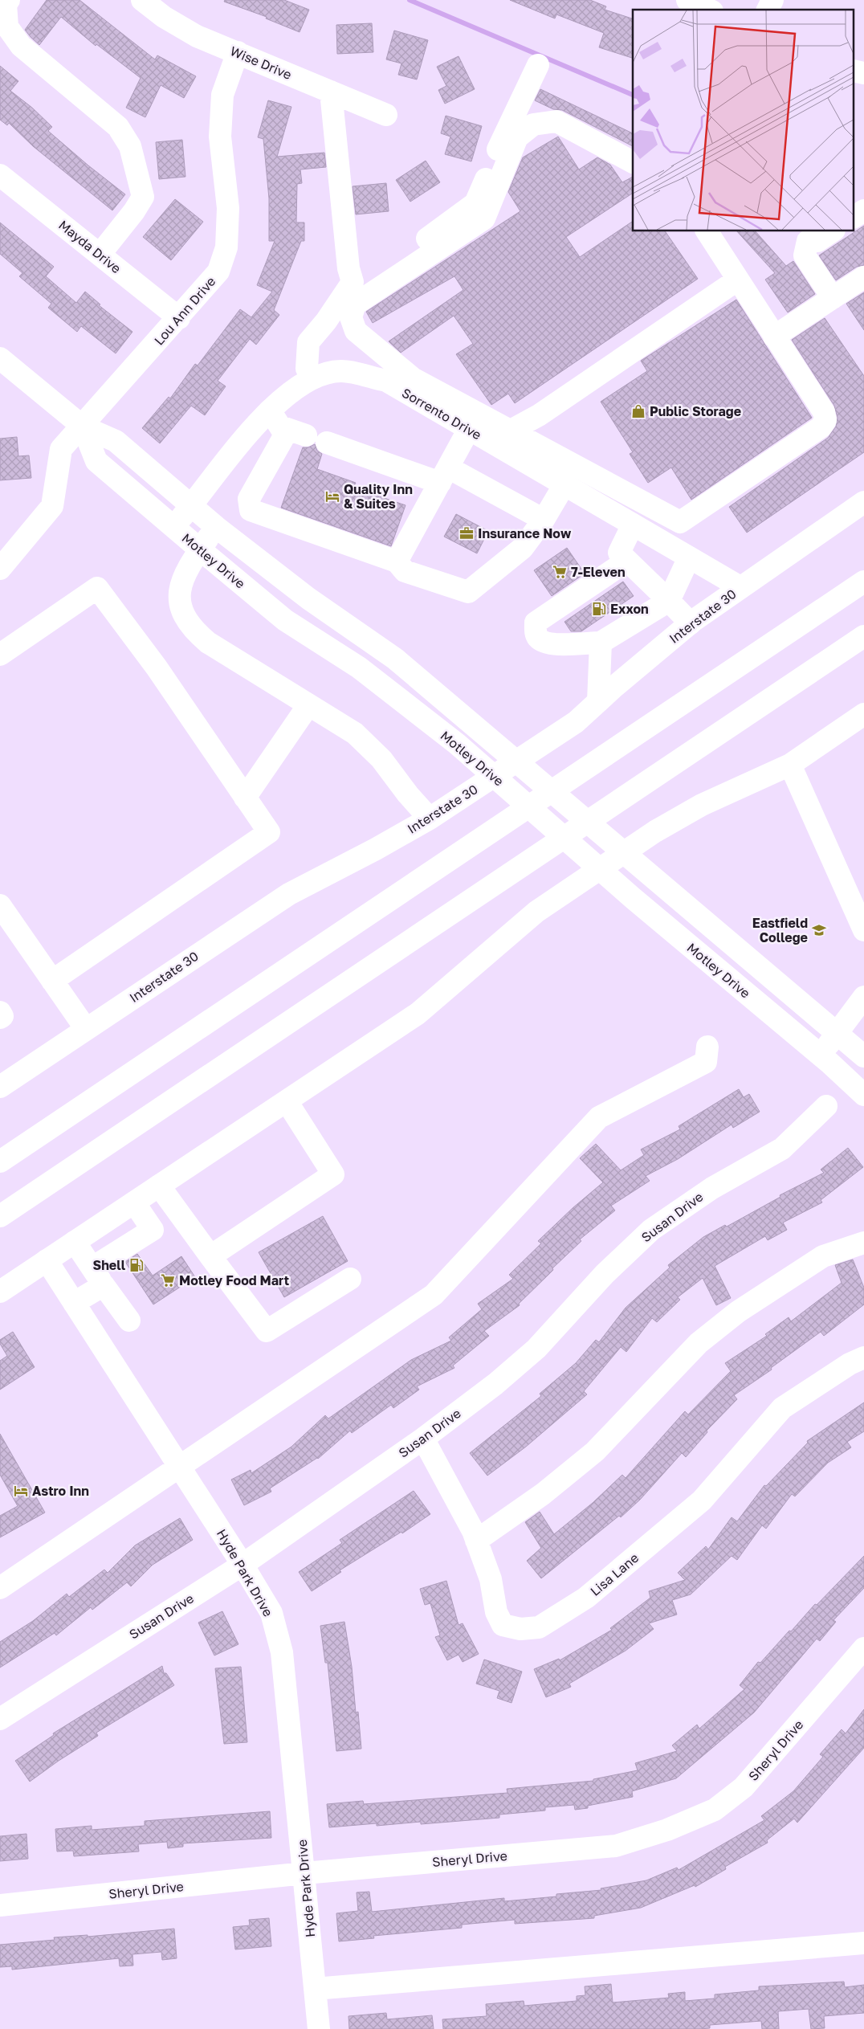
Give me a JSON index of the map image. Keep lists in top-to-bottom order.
{
  "streets": {
    "main road": [
      "Wise Drive",
      "Mayda Drive",
      "Lou Ann Drive",
      "Sorrento Drive",
      "Motley Drive",
      "Interstate 30",
      "Susan Drive",
      "Hyde Park Drive",
      "Lisa Lane",
      "Sheryl Drive"
    ]
  },
  "crossings": [
    ["Wise Drive", "Lou Ann Drive"],
    ["Mayda Drive", "Lou Ann Drive"],
    ["Lou Ann Drive", "Motley Drive"],
    ["Sorrento Drive", "Motley Drive"],
    ["Sorrento Drive", "Interstate 30"],
    ["Susan Drive", "Hyde Park Drive"],
    ["Susan Drive", "Lisa Lane"],
    ["Hyde Park Drive", "Sheryl Drive"]
  ],
  "places": {
    "shop": ["Public Storage"],
    "hotel": ["Quality Inn & Suites", "Astro Inn"],
    "office": ["Insurance Now"],
    "supermarket": ["7-Eleven", "Motley Food Mart"],
    "fuel station": ["Exxon", "Shell"],
    "school or university": ["Eastfield College"]
  }
}
